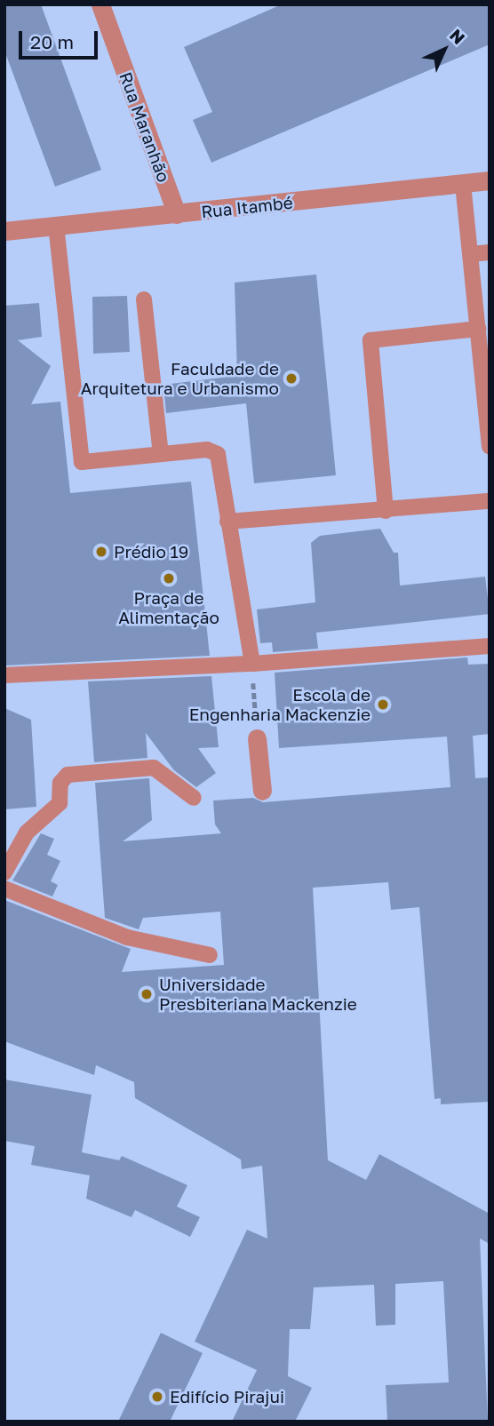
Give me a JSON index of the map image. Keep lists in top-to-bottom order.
{
  "streets": {
    "street": ["Rua Maranhão", "Rua Itambé"]
  },
  "crossings": [
    ["Rua Maranhão", "Rua Itambé"]
  ],
  "places": [
    "Faculdade de Arquitetura e Urbanismo",
    "Prédio 19",
    "Praça de Alimentação",
    "Escola de Engenharia Mackenzie",
    "Universidade Presbiteriana Mackenzie",
    "Edifício Pirajui"
  ],
  "scale_bar": "20 m",
  "north": "top right"
}
